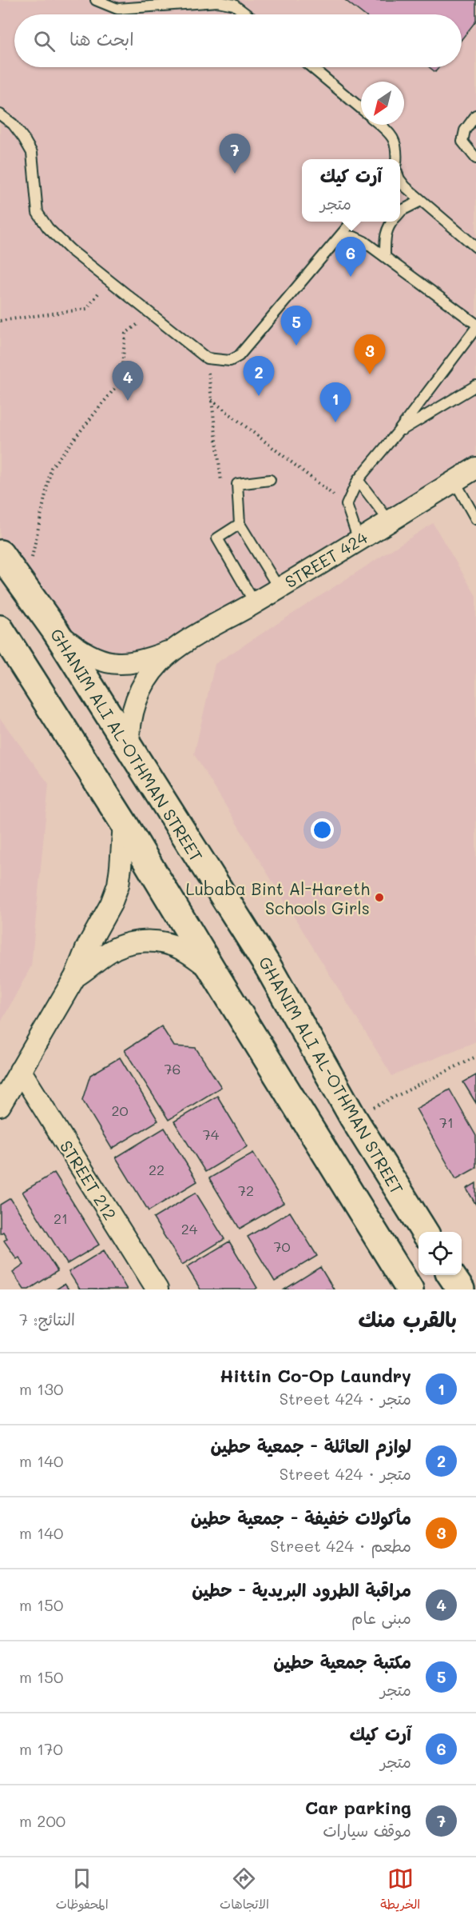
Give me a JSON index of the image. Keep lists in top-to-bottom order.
{
  "streets": {
    "street": ["STREET 424", "GHANIM ALI AL-OTHMAN STREET", "STREET 212"]
  },
  "crossings": [
    ["STREET 424", "GHANIM ALI AL-OTHMAN STREET"]
  ],
  "places": ["Lubaba Bint Al-Hareth Schools Girls"],
  "house_numbers": [
    "76",
    "20",
    "71",
    "74",
    "22",
    "72",
    "21",
    "24",
    "70"
  ],
  "north": "bottom left",
  "page": {
    "search": "ابحث هنا",
    "pins": [
      "7",
      "6",
      "5",
      "3",
      "2",
      "4",
      "1"
    ],
    "popup": ["آرت كيك", "متجر"],
    "heading": ["بالقرب منك", "النتائج: 7"],
    "list": [
      {
        "mark": "1",
        "name": "Hittin Co-Op Laundry",
        "note": "متجر · Street 424",
        "value": "130 m"
      },
      {
        "mark": "2",
        "name": "لوازم العائلة - جمعية حطين",
        "note": "متجر · Street 424",
        "value": "140 m"
      },
      {
        "mark": "3",
        "name": "مأكولات خفيفة - جمعية حطين",
        "note": "مطعم · Street 424",
        "value": "140 m"
      },
      {
        "mark": "4",
        "name": "مراقبة الطرود البريدية - حطين",
        "note": "مبنى عام",
        "value": "150 m"
      },
      {
        "mark": "5",
        "name": "مكتبة جمعية حطين",
        "note": "متجر",
        "value": "150 m"
      },
      {
        "mark": "6",
        "name": "آرت كيك",
        "note": "متجر",
        "value": "170 m"
      },
      {
        "mark": "7",
        "name": "Car parking",
        "note": "موقف سيارات",
        "value": "200 m"
      }
    ],
    "nav": ["الخريطة", "الاتجاهات", "المحفوظات"]
  }
}
